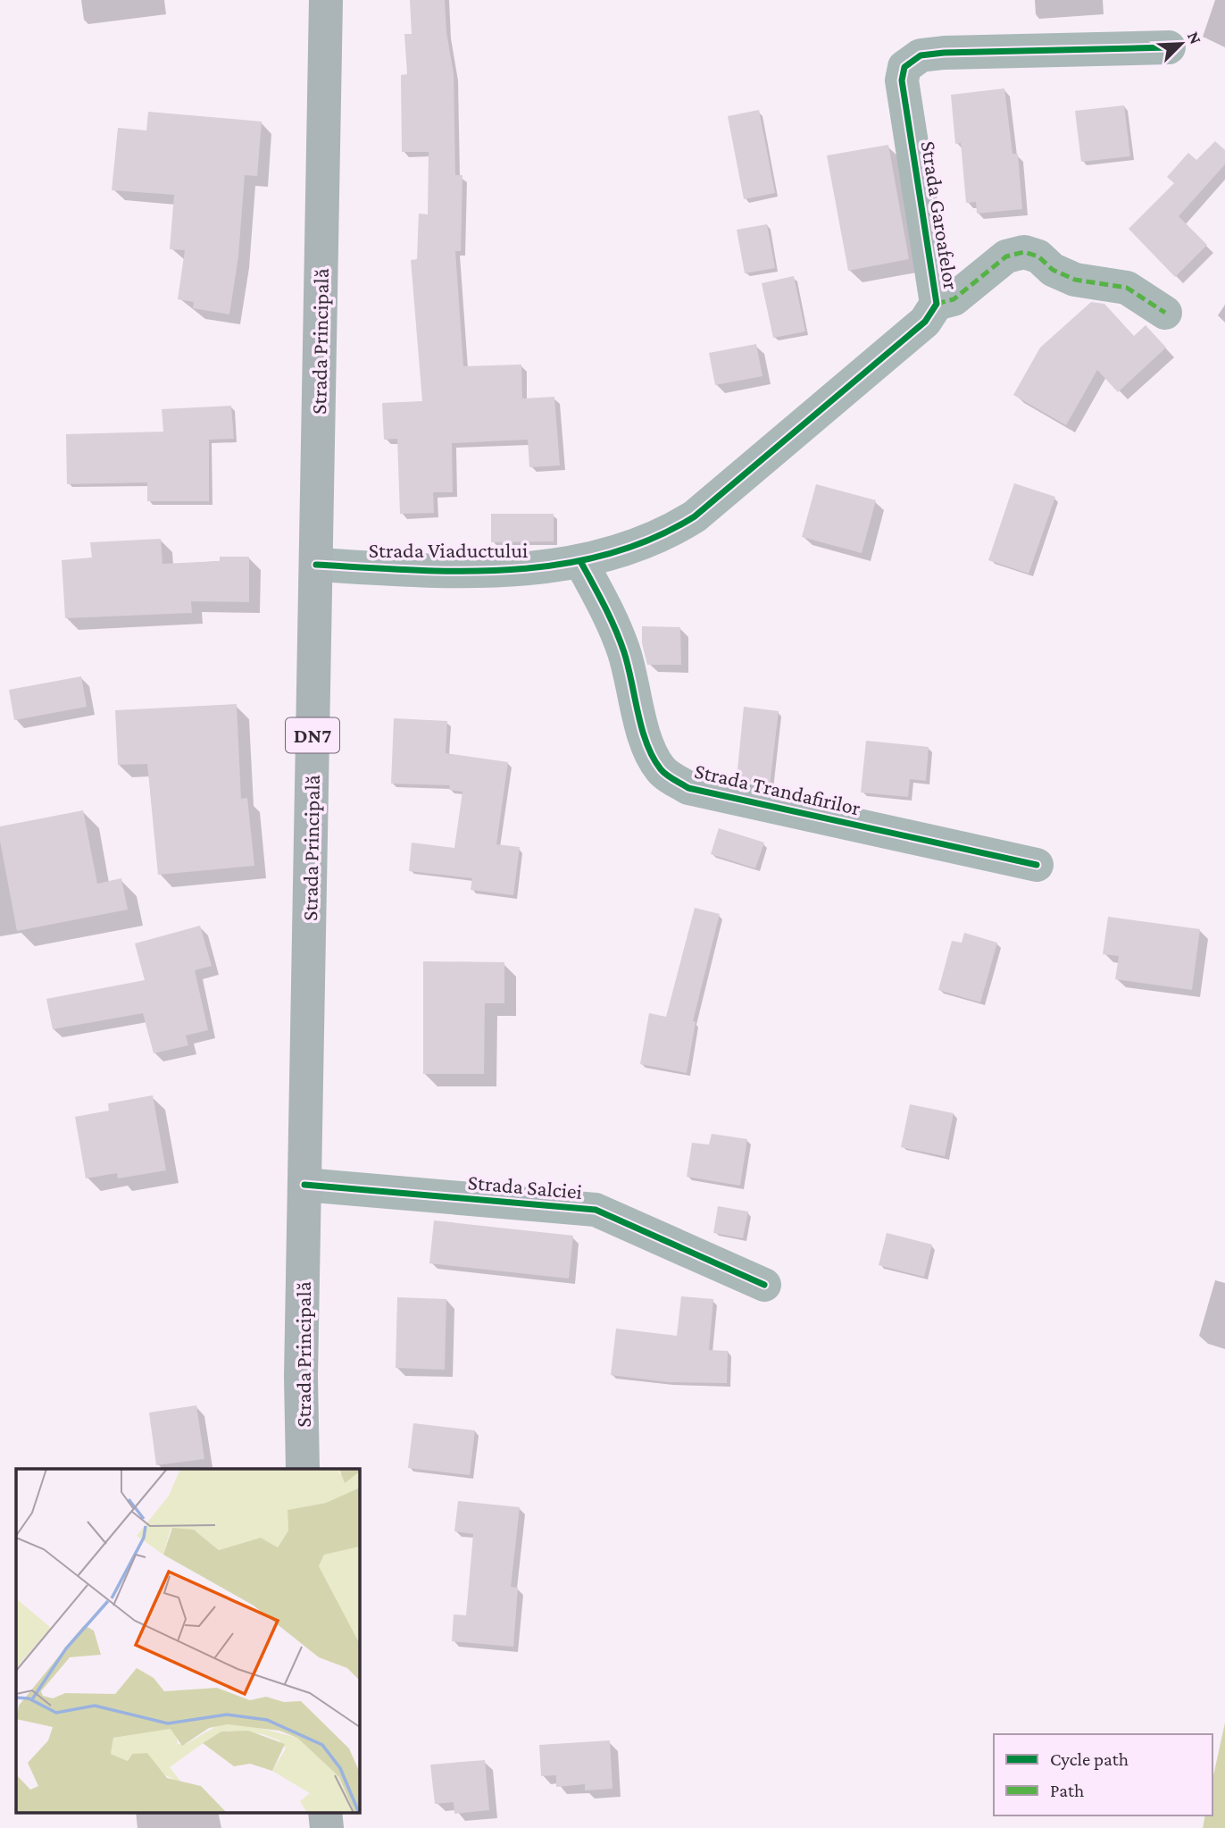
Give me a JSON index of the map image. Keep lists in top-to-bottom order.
{
  "streets": {
    "highway": ["Strada Principală", "DN7"],
    "street": [
      "Strada Garoafelor",
      "Strada Viaductului",
      "Strada Trandafirilor",
      "Strada Salciei"
    ]
  },
  "crossings": [
    ["Strada Garoafelor", "Strada Viaductului"],
    ["Strada Garoafelor", "Strada Trandafirilor"],
    ["Strada Principală", "Strada Viaductului"],
    ["Strada Principală", "Strada Salciei"],
    ["Strada Viaductului", "Strada Trandafirilor"]
  ],
  "legend": ["Cycle path", "Path"],
  "north": "top right"
}
